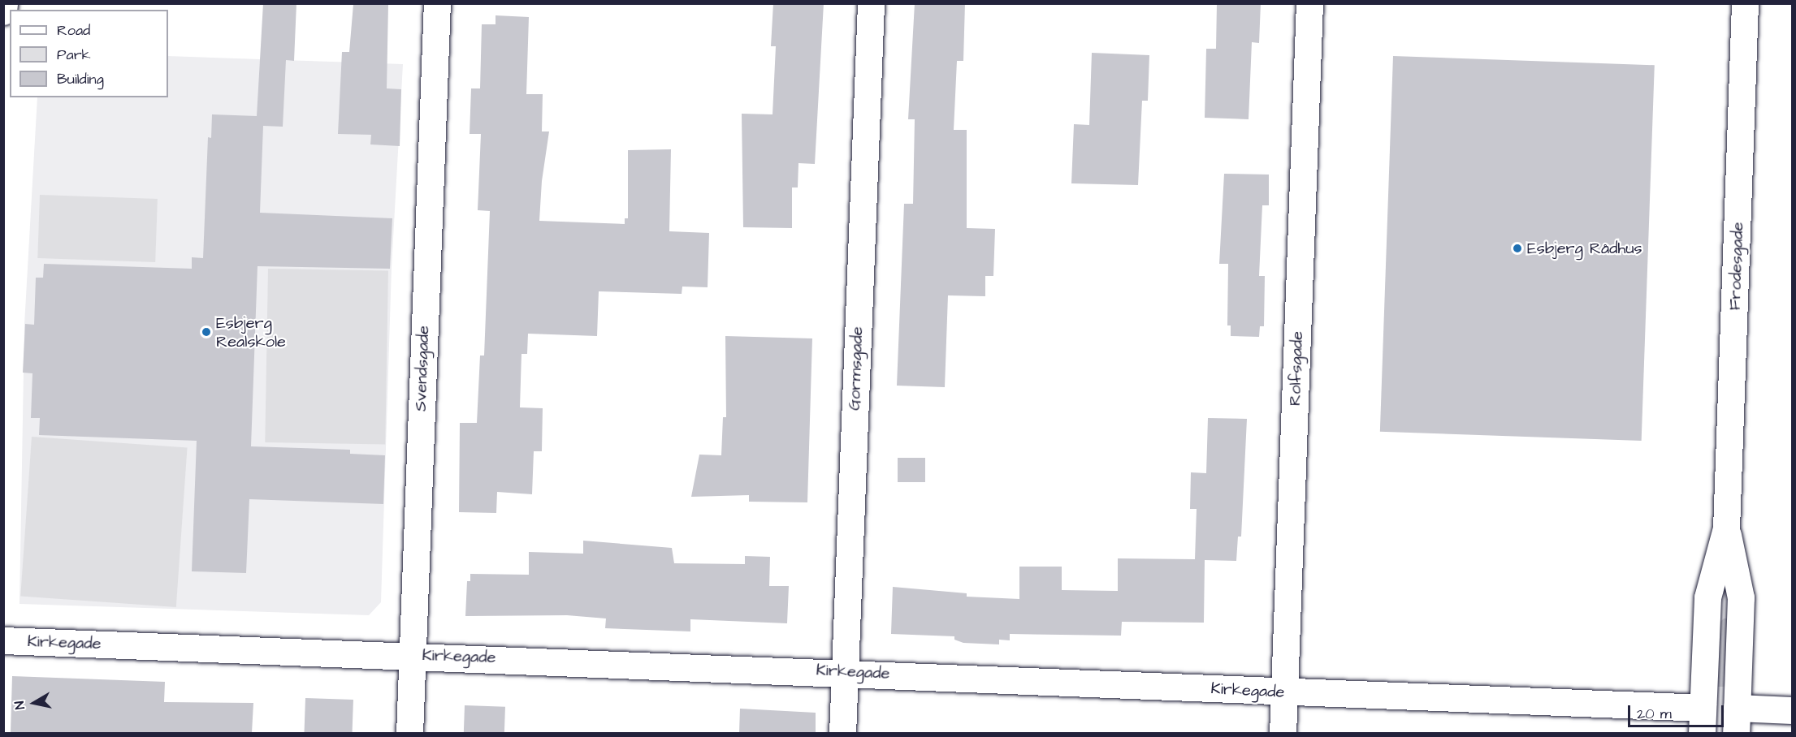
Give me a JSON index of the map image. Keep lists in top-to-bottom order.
{
  "streets": {
    "street": [
      "Frodesgade",
      "Svendsgade",
      "Gormsgade",
      "Rolfsgade",
      "Kirkegade"
    ]
  },
  "crossings": [
    ["Frodesgade", "Kirkegade"],
    ["Svendsgade", "Kirkegade"],
    ["Gormsgade", "Kirkegade"],
    ["Rolfsgade", "Kirkegade"]
  ],
  "places": ["Esbjerg Rådhus", "Esbjerg Realskole"],
  "legend": ["Road", "Park", "Building"],
  "scale_bar": "20 m",
  "north": "left"
}
